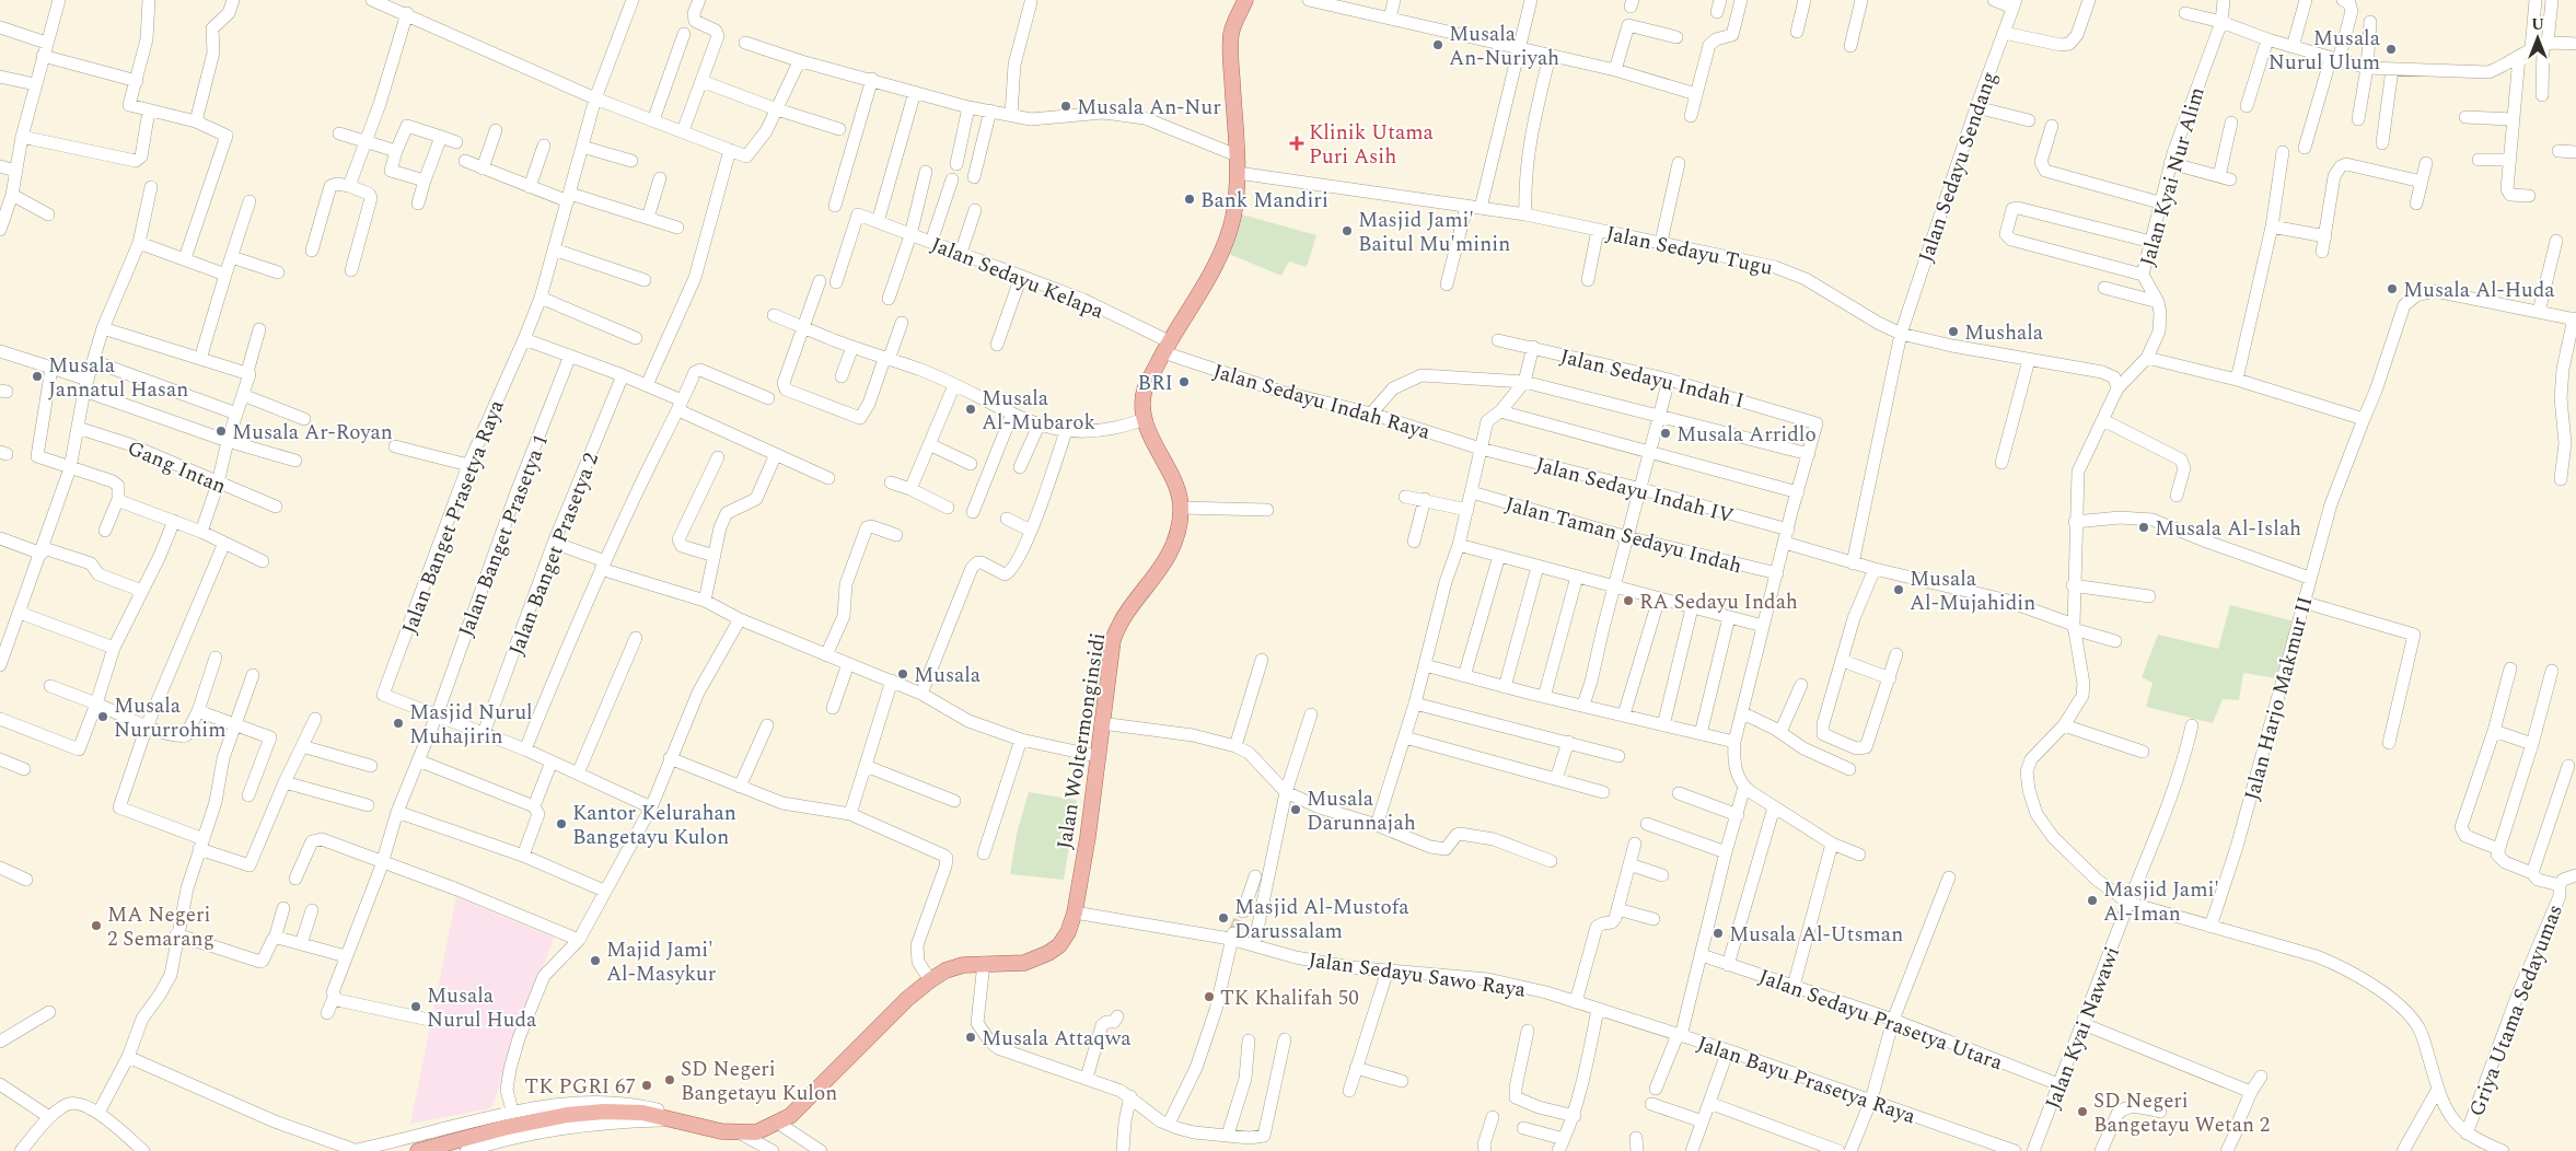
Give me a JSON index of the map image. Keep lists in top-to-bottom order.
{
  "streets": {
    "main road": ["Jalan Woltermonginsidi"],
    "street": [
      "Jalan Sedayu Sendang",
      "Jalan Kyai Nur Alim",
      "Jalan Sedayu Tugu",
      "Jalan Sedayu Kelapa",
      "Jalan Sedayu Indah I",
      "Jalan Sedayu Indah Raya",
      "Gang Intan",
      "Jalan Sedayu Indah IV",
      "Jalan Banget Prasetya Raya",
      "Jalan Taman Sedayu Indah",
      "Jalan Banget Prasetya 1",
      "Jalan Banget Prasetya 2",
      "Jalan Harjo Makmur II",
      "Jalan Sedayu Sawo Raya",
      "Griya Utama Sedayumas",
      "Jalan Sedayu Prasetya Utara",
      "Jalan Kyai Nawawi",
      "Jalan Bayu Prasetya Raya"
    ]
  },
  "crossings": [
    ["Jalan Sedayu Sendang", "Jalan Sedayu Tugu"],
    ["Jalan Sedayu Sendang", "Jalan Sedayu Indah IV"],
    ["Jalan Kyai Nur Alim", "Jalan Sedayu Tugu"],
    ["Jalan Kyai Nur Alim", "Jalan Sedayu Indah IV"],
    ["Jalan Kyai Nur Alim", "Jalan Harjo Makmur II"],
    ["Jalan Kyai Nur Alim", "Griya Utama Sedayumas"],
    ["Jalan Kyai Nur Alim", "Jalan Kyai Nawawi"],
    ["Jalan Sedayu Tugu", "Jalan Woltermonginsidi"],
    ["Jalan Sedayu Kelapa", "Jalan Sedayu Indah Raya"],
    ["Jalan Sedayu Kelapa", "Jalan Woltermonginsidi"],
    ["Jalan Sedayu Indah Raya", "Jalan Sedayu Indah IV"],
    ["Jalan Sedayu Indah Raya", "Jalan Woltermonginsidi"],
    ["Jalan Banget Prasetya Raya", "Jalan Banget Prasetya 1"],
    ["Jalan Woltermonginsidi", "Jalan Sedayu Sawo Raya"],
    ["Jalan Sedayu Sawo Raya", "Jalan Bayu Prasetya Raya"],
    ["Jalan Sedayu Prasetya Utara", "Jalan Kyai Nawawi"]
  ],
  "places": {
    "other": [
      "Musala An-Nuriyah",
      "Musala Nurul Ulum",
      "Musala An-Nur",
      "Bank Mandiri",
      "Masjid Jami' Baitul Mu'minin",
      "Musala Al-Huda",
      "Mushala",
      "Musala Jannatul Hasan",
      "BRI",
      "Musala Al-Mubarok",
      "Musala Ar-Royan",
      "Musala Arridlo",
      "Musala Al-Islah",
      "Musala Al-Mujahidin",
      "RA Sedayu Indah",
      "Musala",
      "Musala Nururrohim",
      "Masjid Nurul Muhajirin",
      "Musala Darunnajah",
      "Kantor Kelurahan Bangetayu Kulon",
      "Masjid Jami' Al-Iman",
      "Masjid Al-Mustofa Darussalam",
      "MA Negeri 2 Semarang",
      "Musala Al-Utsman",
      "Majid Jami' Al-Masykur",
      "TK Khalifah 50",
      "Musala Nurul Huda",
      "Musala Attaqwa",
      "SD Negeri Bangetayu Kulon",
      "TK PGRI 67",
      "SD Negeri Bangetayu Wetan 2"
    ],
    "health": ["Klinik Utama Puri Asih"]
  },
  "north": "top"
}
